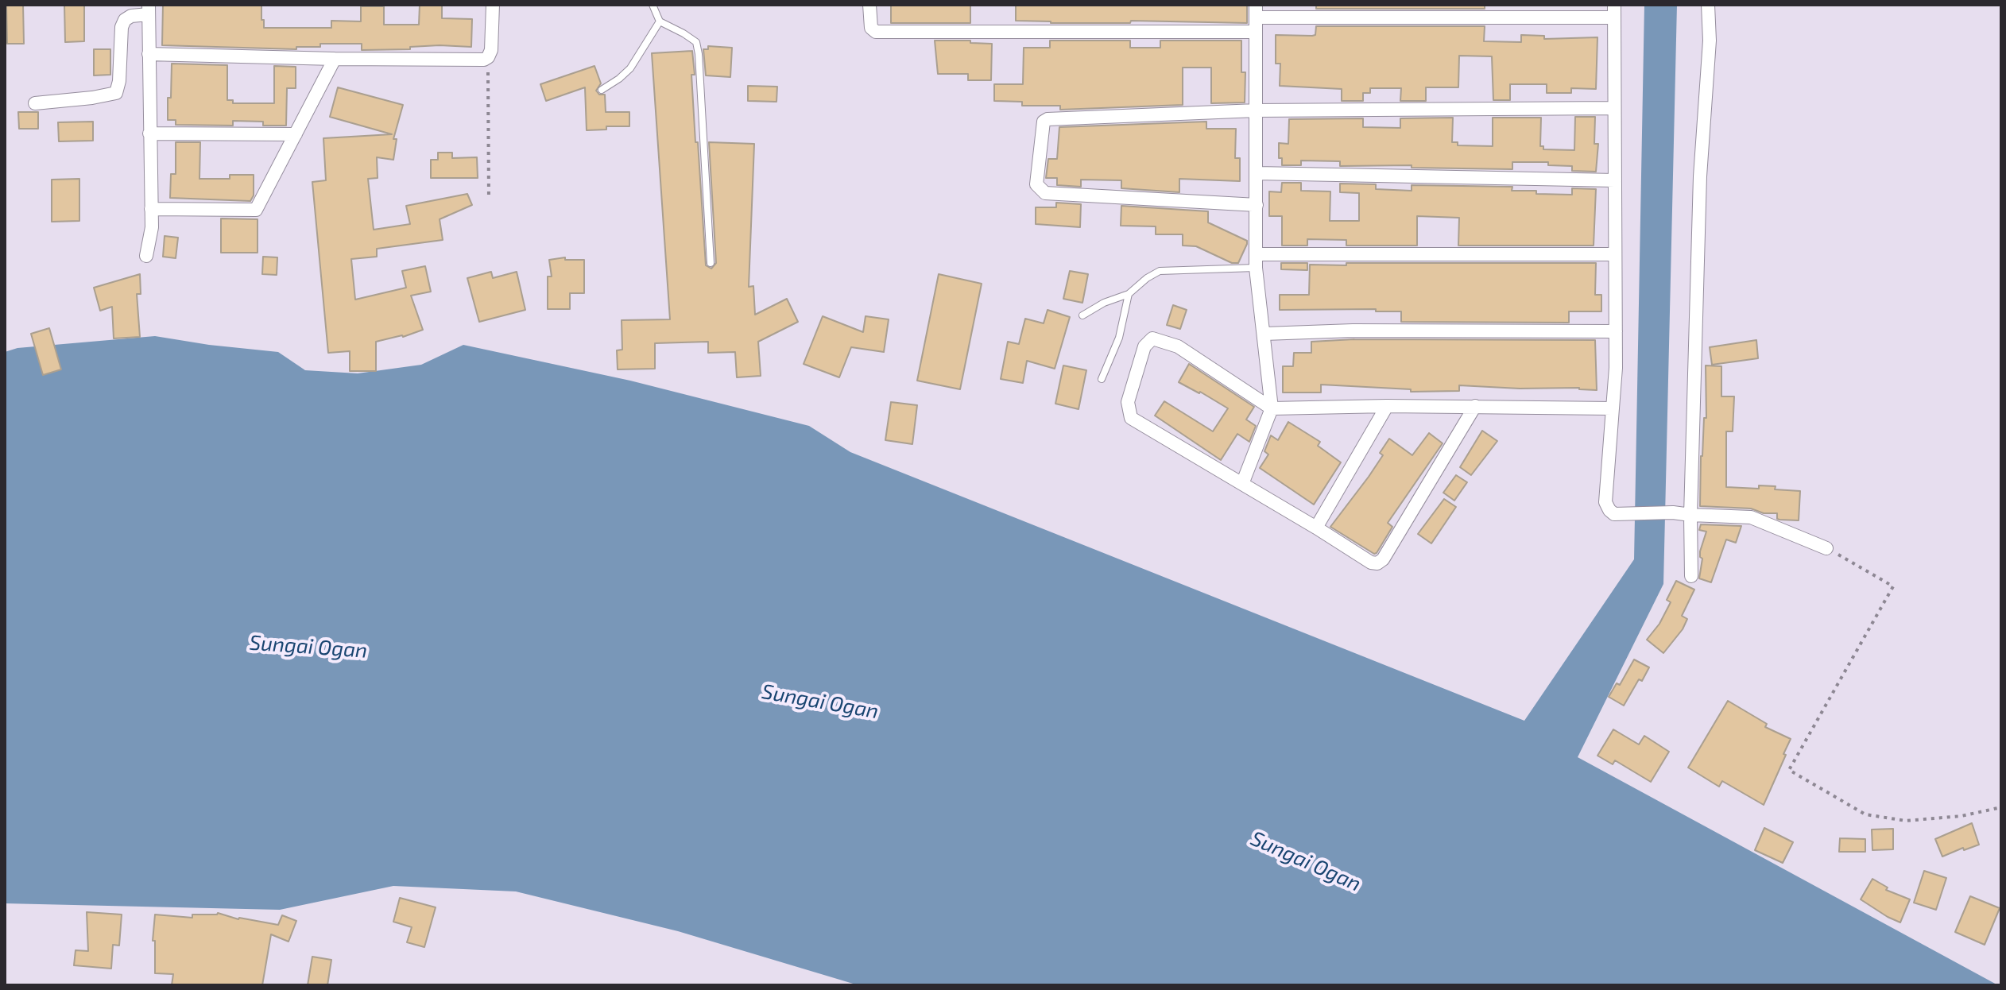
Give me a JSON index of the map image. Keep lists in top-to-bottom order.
{
  "water": ["Sungai Ogan"]
}
